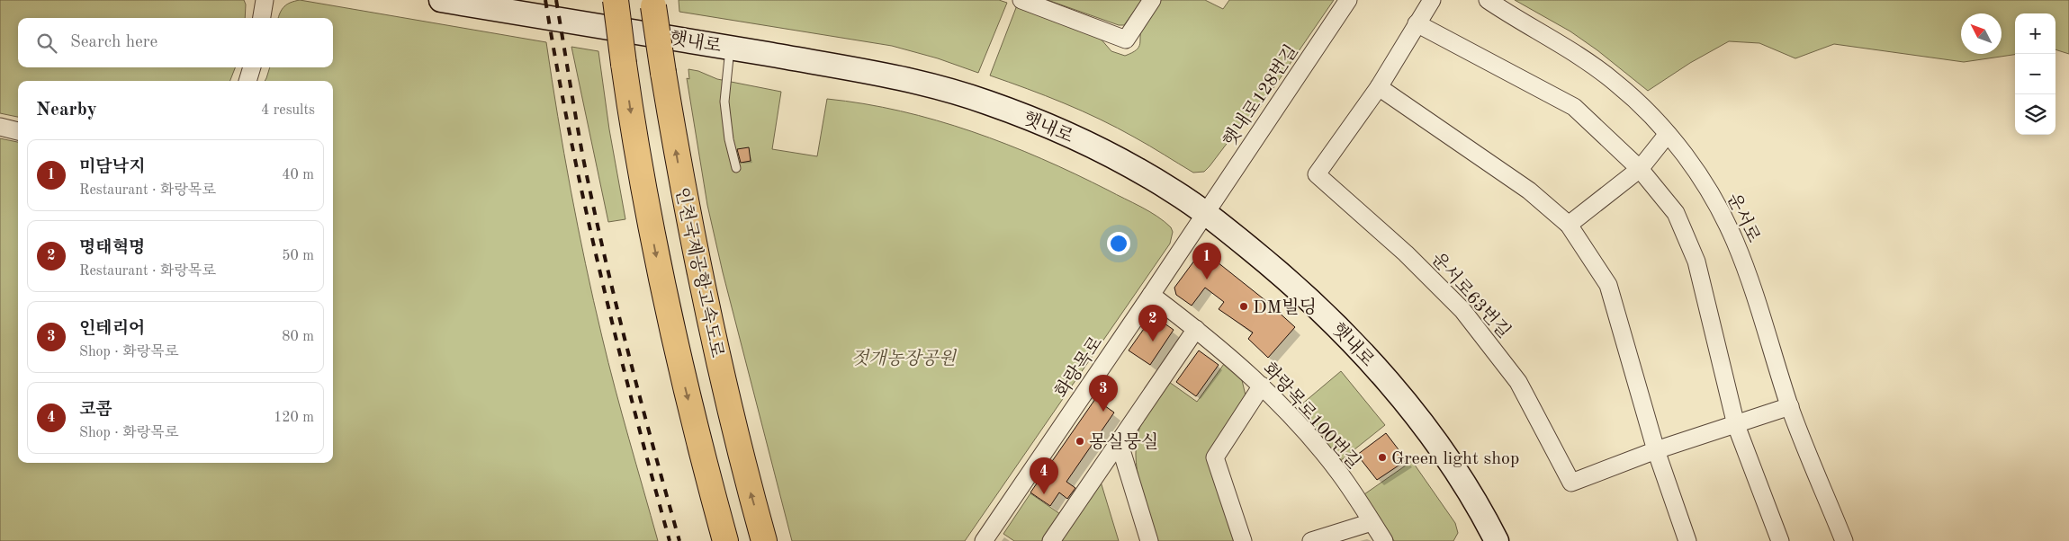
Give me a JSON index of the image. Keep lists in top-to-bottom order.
{
  "streets": {
    "highway": ["인천국제공항고속도로"],
    "main road": ["햇내로"],
    "street": [
      "햇내로128번길",
      "운서로",
      "운서로63번길",
      "화랑목로",
      "화랑목로100번길"
    ]
  },
  "crossings": [
    ["햇내로", "햇내로128번길"],
    ["햇내로", "화랑목로"],
    ["햇내로128번길", "화랑목로"],
    ["운서로", "운서로63번길"],
    ["화랑목로", "화랑목로100번길"]
  ],
  "parks": ["젓개농장공원"],
  "places": ["DM빌딩", "몽실뭉실", "Green light shop"],
  "north": "top left",
  "page": {
    "map_buttons": ["+", "−"],
    "search": "Search here",
    "heading": ["Nearby", "4 results"],
    "list": [
      {
        "mark": "1",
        "name": "미담낙지",
        "note": "Restaurant · 화랑목로",
        "value": "40 m"
      },
      {
        "mark": "2",
        "name": "명태혁명",
        "note": "Restaurant · 화랑목로",
        "value": "50 m"
      },
      {
        "mark": "3",
        "name": "인테리어",
        "note": "Shop · 화랑목로",
        "value": "80 m"
      },
      {
        "mark": "4",
        "name": "코콤",
        "note": "Shop · 화랑목로",
        "value": "120 m"
      }
    ],
    "pins": [
      "1",
      "2",
      "3",
      "4"
    ]
  }
}
